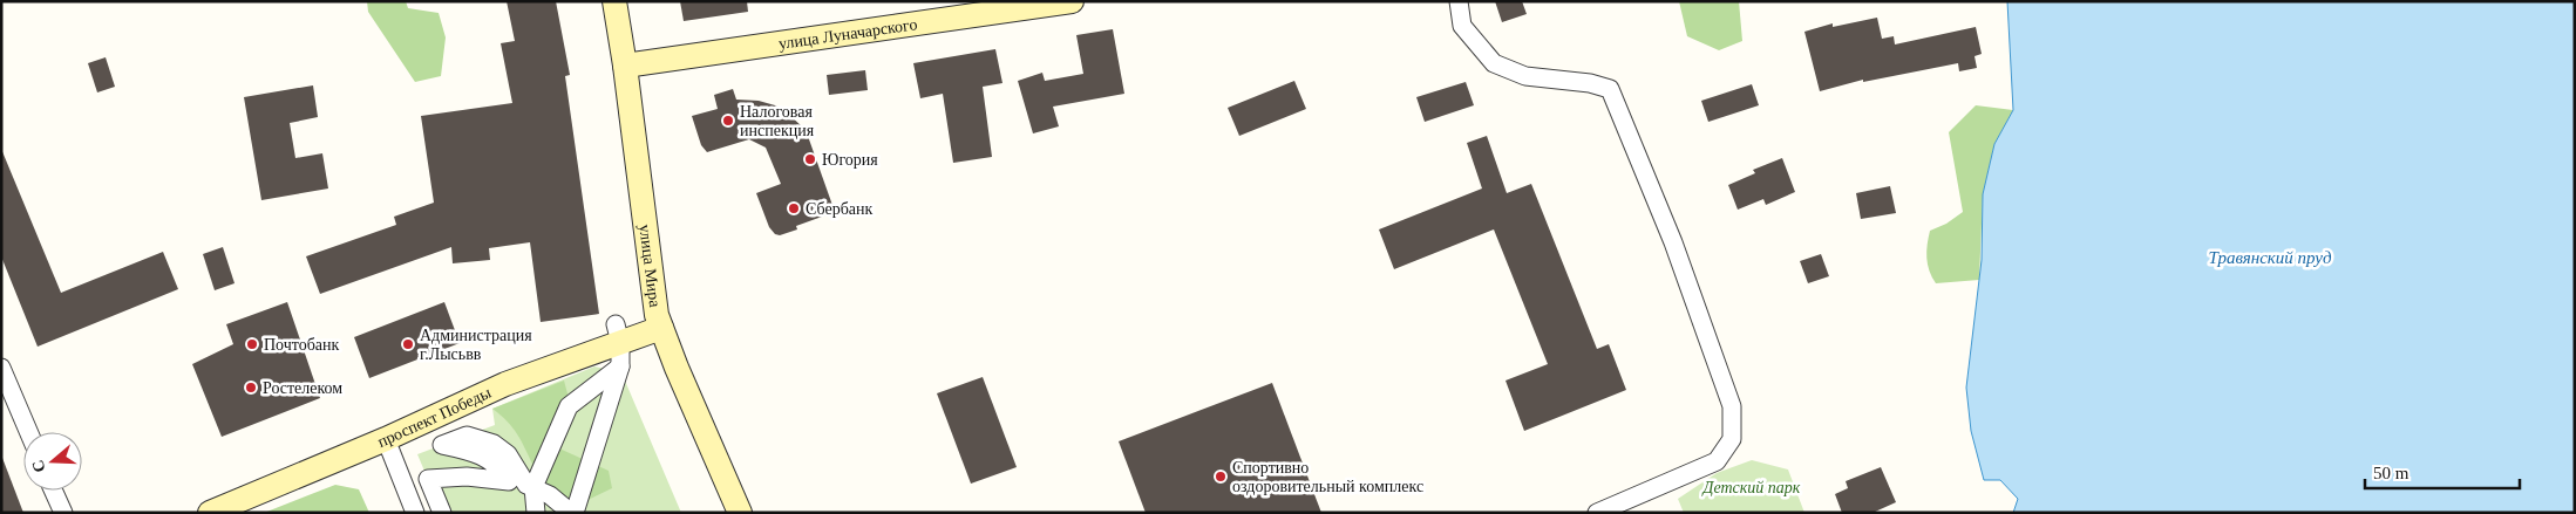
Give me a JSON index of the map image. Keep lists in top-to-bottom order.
{
  "streets": {
    "street": ["улица Луначарского", "улица Мира", "проспект Победы"]
  },
  "crossings": [
    ["улица Луначарского", "улица Мира"],
    ["улица Мира", "проспект Победы"]
  ],
  "water": ["Травянский пруд"],
  "parks": ["Детский парк"],
  "places": [
    "Налоговая инспекция",
    "Югория",
    "Сбербанк",
    "Почтобанк",
    "Администрация г.Лысьвв",
    "Ростелеком",
    "Спортивно оздоровительный комплекс"
  ],
  "scale_bar": "50 m",
  "north": "left"
}
